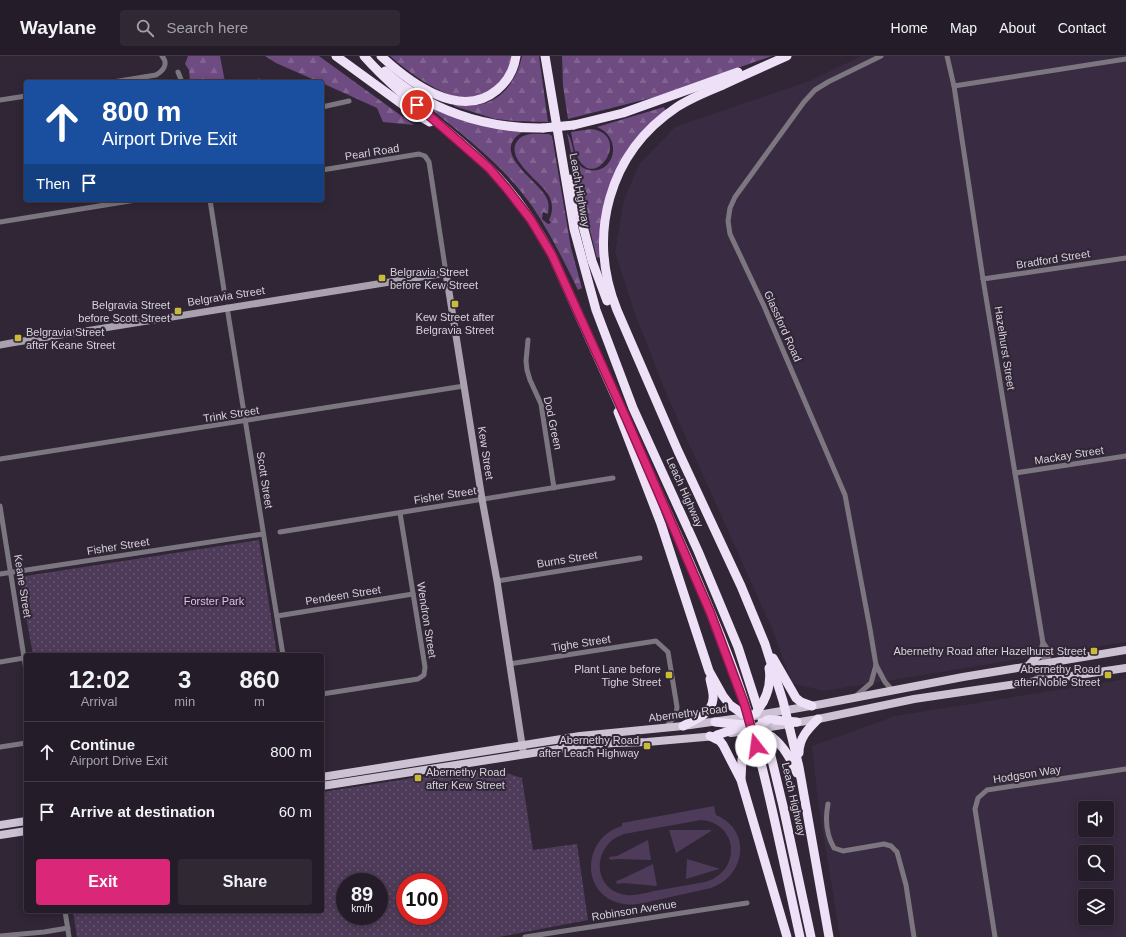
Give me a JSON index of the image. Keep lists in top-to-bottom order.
{
  "streets": {
    "highway": ["Leach Highway"],
    "main road": ["Abernethy Road"],
    "street": [
      "Pearl Road",
      "Bradford Street",
      "Belgravia Street",
      "Glassford Road",
      "Hazelhurst Street",
      "Trink Street",
      "Dod Green",
      "Kew Street",
      "Mackay Street",
      "Scott Street",
      "Fisher Street",
      "Burns Street",
      "Keane Street",
      "Pendeen Street",
      "Wendron Street",
      "Tighe Street",
      "Hodgson Way",
      "Robinson Avenue"
    ]
  },
  "crossings": [
    ["Pearl Road", "Kew Street"],
    ["Bradford Street", "Hazelhurst Street"],
    ["Belgravia Street", "Kew Street"],
    ["Belgravia Street", "Scott Street"],
    ["Hazelhurst Street", "Mackay Street"],
    ["Trink Street", "Kew Street"],
    ["Trink Street", "Scott Street"],
    ["Dod Green", "Fisher Street"],
    ["Kew Street", "Fisher Street"],
    ["Kew Street", "Burns Street"],
    ["Kew Street", "Tighe Street"],
    ["Kew Street", "Abernethy Road"],
    ["Scott Street", "Fisher Street"],
    ["Scott Street", "Pendeen Street"],
    ["Fisher Street", "Keane Street"],
    ["Fisher Street", "Wendron Street"],
    ["Pendeen Street", "Wendron Street"],
    ["Tighe Street", "Abernethy Road"]
  ],
  "parks": ["Forster Park"],
  "places": {
    "transit": [
      "Belgravia Street before Kew Street",
      "Kew Street after Belgravia Street",
      "Belgravia Street before Scott Street",
      "Belgravia Street after Keane Street",
      "Abernethy Road after Hazelhurst Street",
      "Plant Lane before Tighe Street",
      "Abernethy Road after Noble Street",
      "Abernethy Road after Leach Highway",
      "Abernethy Road after Kew Street"
    ]
  },
  "page": {
    "header": "Waylane",
    "search": "Search here",
    "nav": [
      "Home",
      "Map",
      "About",
      "Contact"
    ],
    "turn": ["800 m", "Airport Drive Exit"],
    "then": "Then",
    "eta": [
      "12:02",
      "Arrival",
      "3",
      "min",
      "860",
      "m"
    ],
    "list": [
      {
        "name": "Continue",
        "note": "Airport Drive Exit",
        "value": "800 m"
      },
      {
        "name": "Arrive at destination",
        "value": "60 m"
      }
    ],
    "buttons": ["Exit", "Share"],
    "speed": "89 km/h",
    "limit": "100"
  }
}
